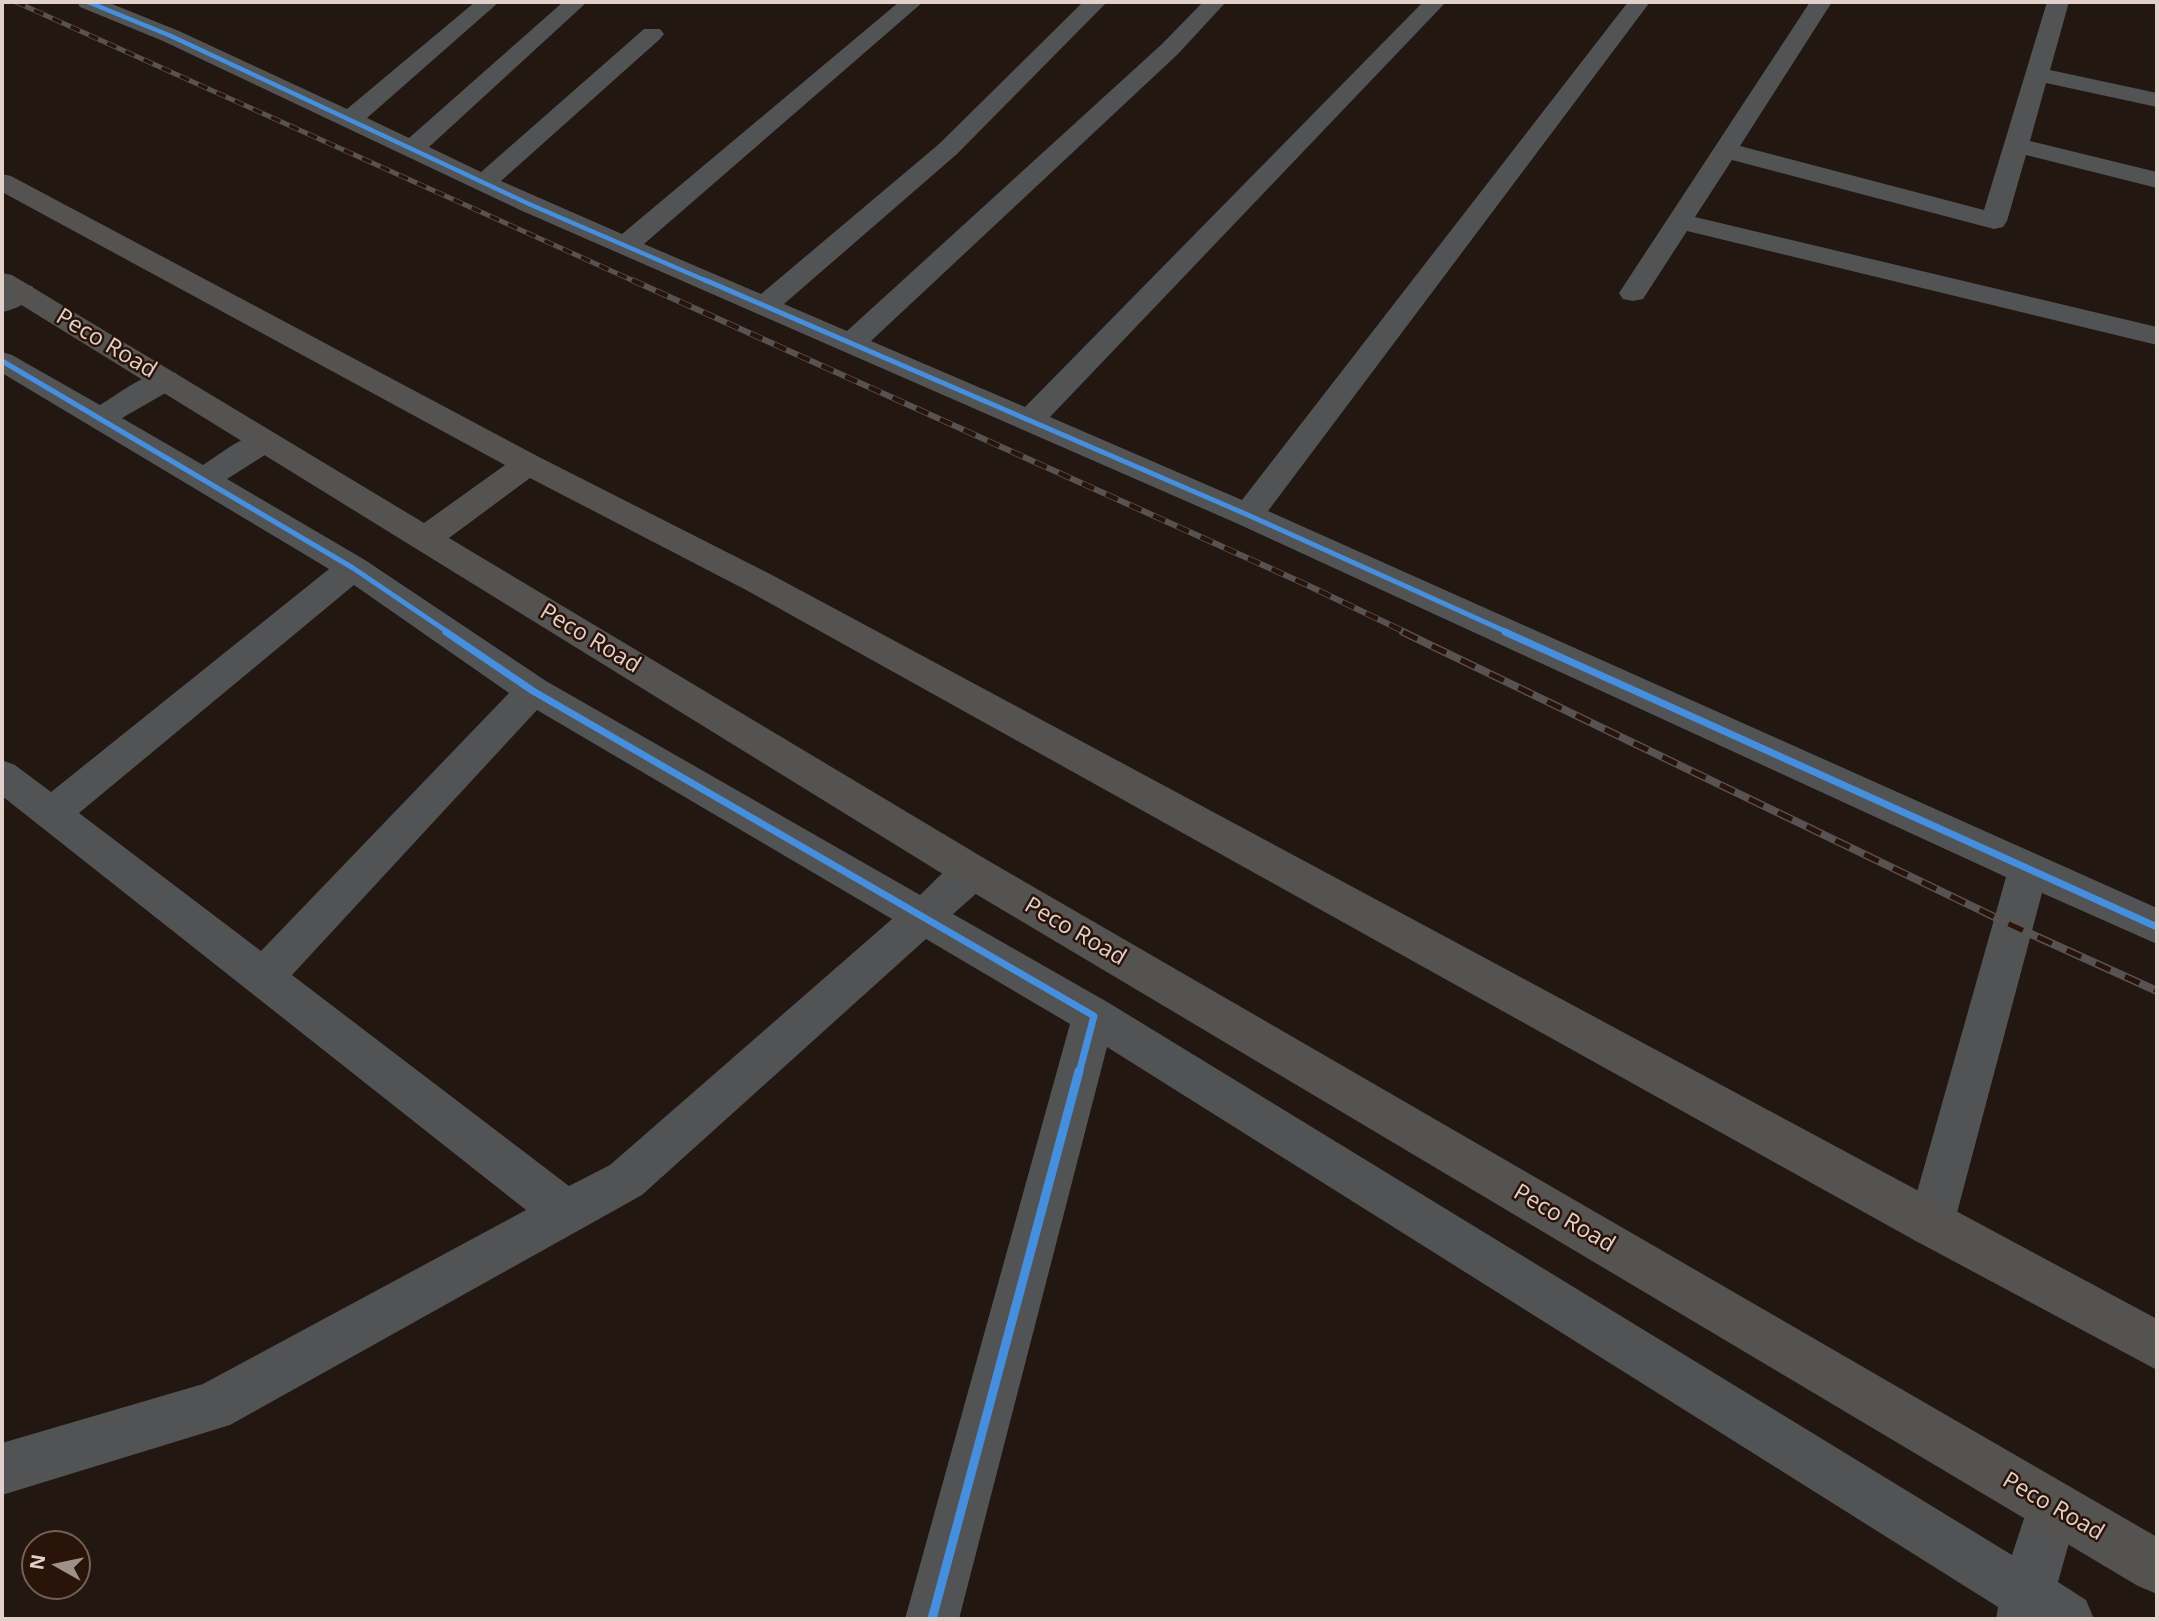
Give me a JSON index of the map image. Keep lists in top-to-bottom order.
{
  "streets": {
    "main road": ["Peco Road"]
  },
  "north": "left"
}
